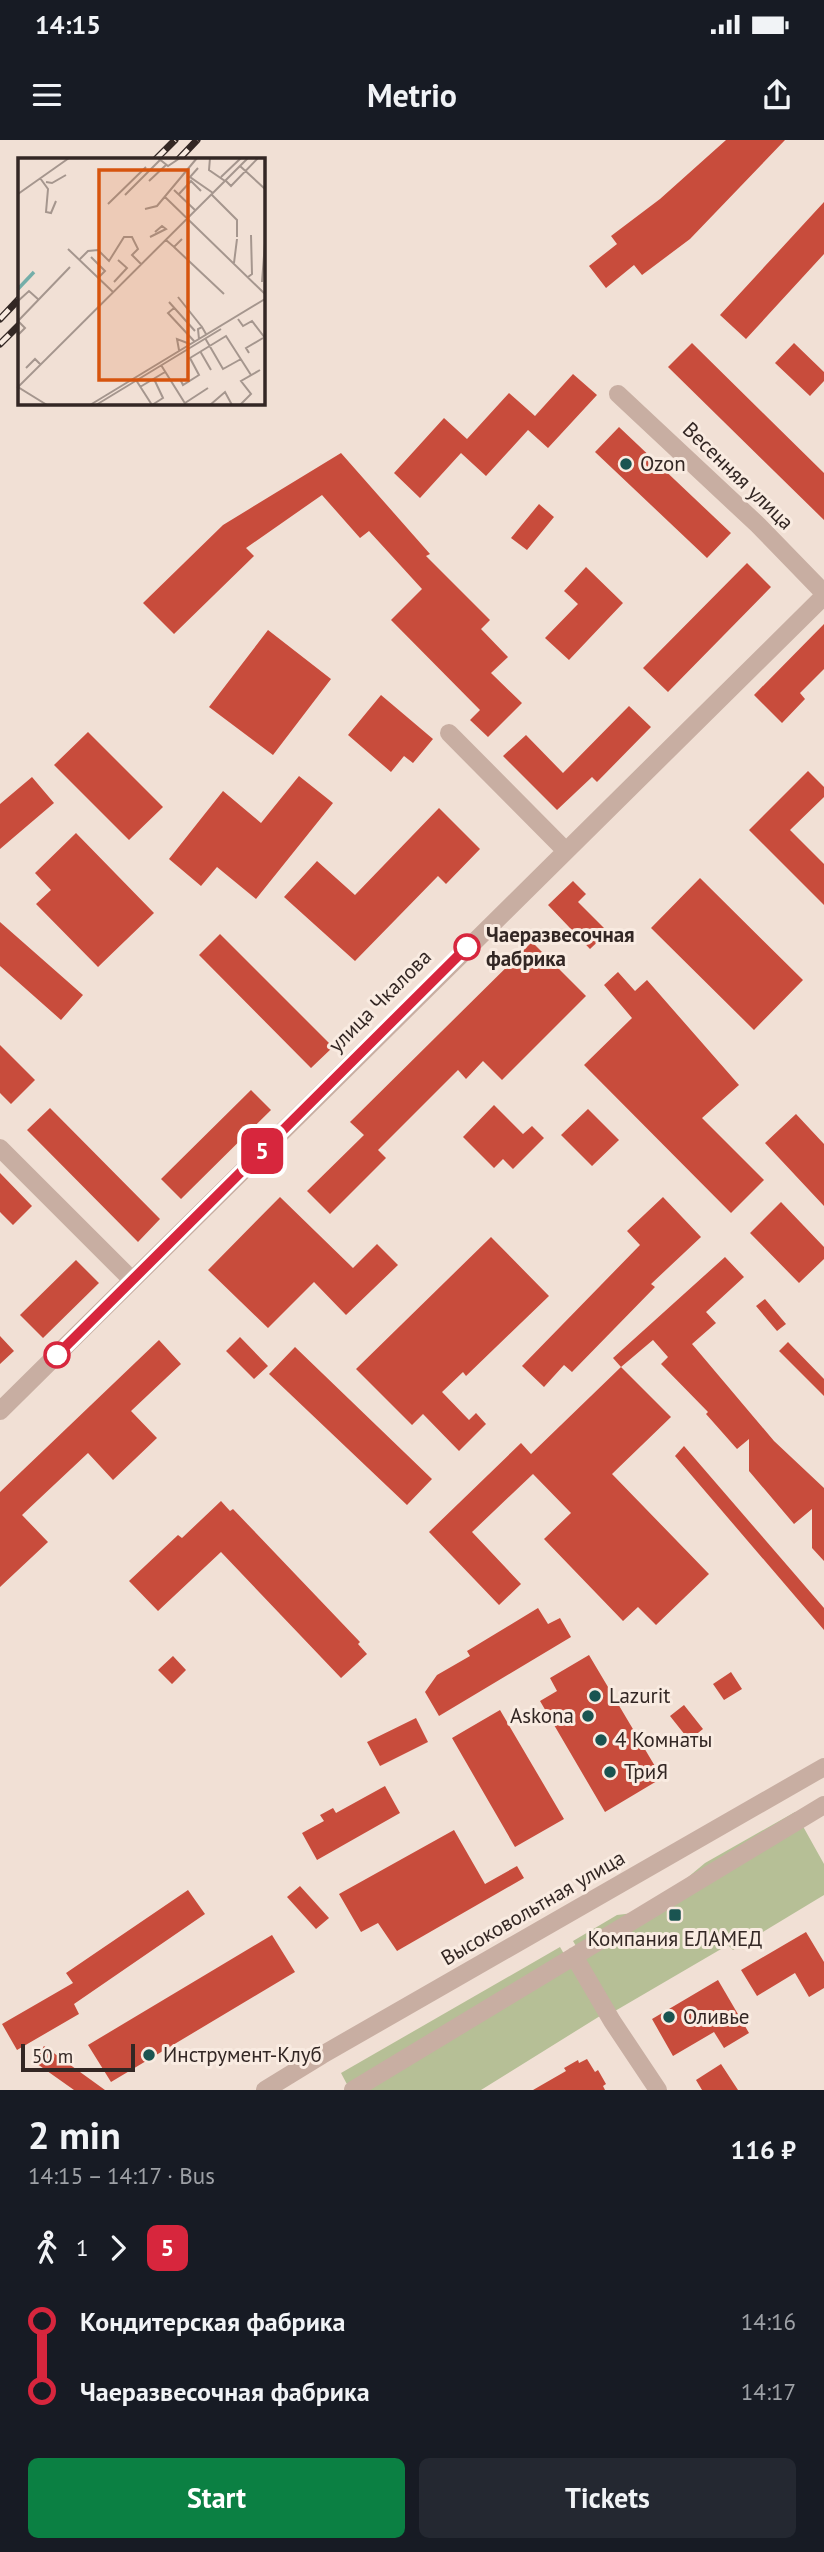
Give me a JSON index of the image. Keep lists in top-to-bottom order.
{
  "streets": {
    "street": ["Весенняя улица", "улица Чкалова", "Высоковольтная улица"]
  },
  "crossings": [
    ["Весенняя улица", "улица Чкалова"]
  ],
  "places": {
    "other": [
      "Ozon",
      "Чаеразвесочная фабрика",
      "Lazurit",
      "Askona",
      "4 Комнаты",
      "ТриЯ",
      "Оливье",
      "Инструмент-Клуб"
    ],
    "transit": ["Компания ЕЛАМЕД"]
  },
  "lines": ["bus line 5"],
  "scale_bar": "50 m",
  "page": {
    "status": "14:15",
    "header": "Metrio",
    "on_map": "5",
    "scale": "50 m",
    "heading": ["2 min", "14:15 – 14:17 · Bus", "116 ₽"],
    "legs": ["1", "5"],
    "list": [
      {
        "name": "Кондитерская фабрика",
        "value": "14:16"
      },
      {
        "name": "Чаеразвесочная фабрика",
        "value": "14:17"
      }
    ],
    "buttons": ["Start", "Tickets"]
  }
}
